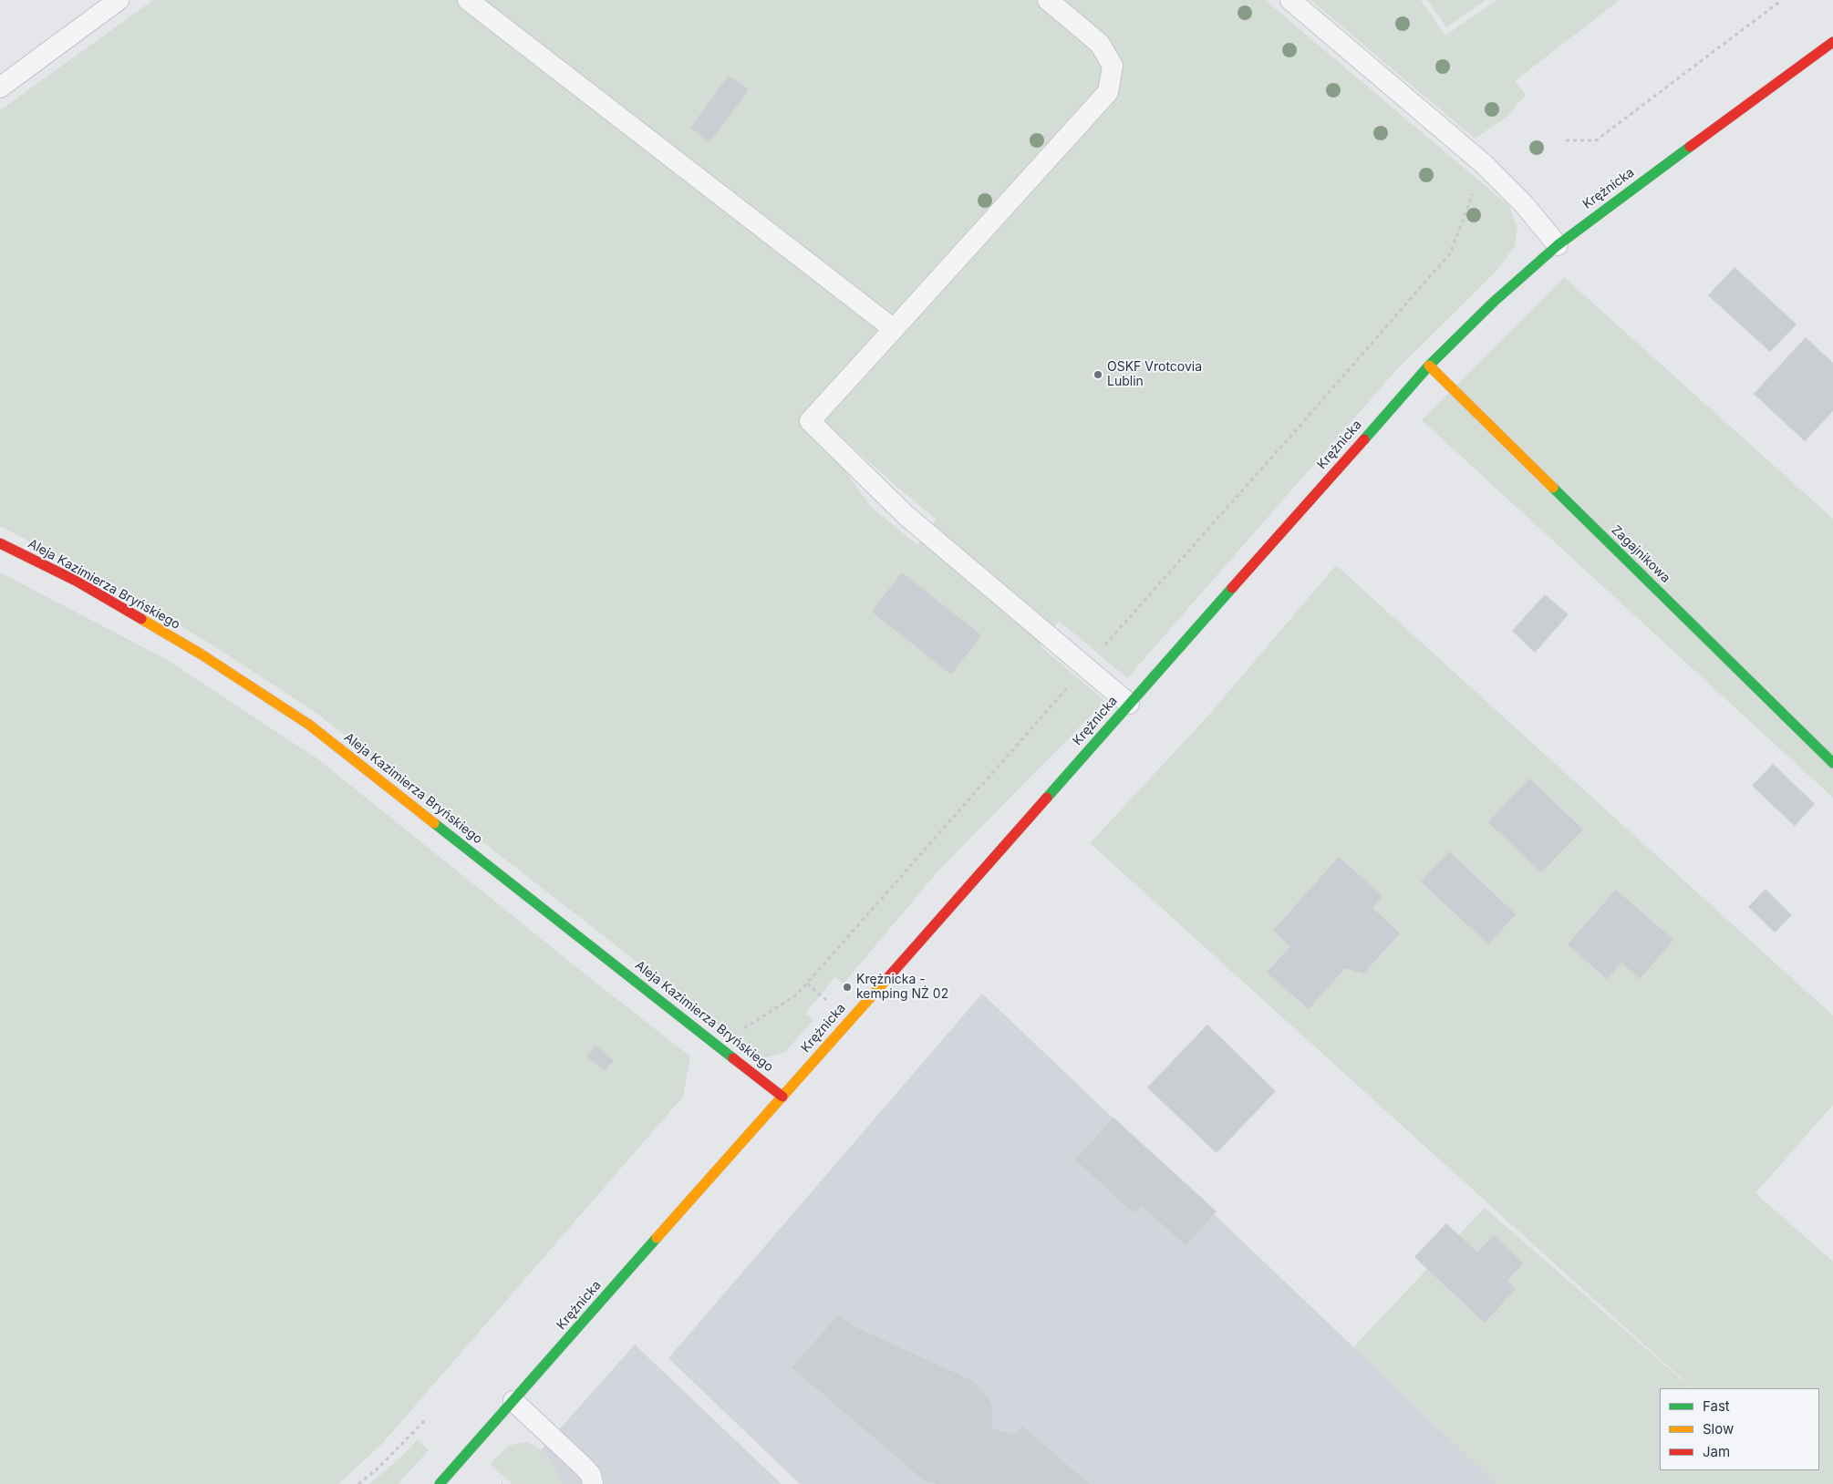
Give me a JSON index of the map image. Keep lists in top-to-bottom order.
{
  "streets": {
    "street": ["Krężnicka", "Zagajnikowa", "Aleja Kazimierza Bryńskiego"]
  },
  "crossings": [
    ["Krężnicka", "Zagajnikowa"],
    ["Krężnicka", "Aleja Kazimierza Bryńskiego"]
  ],
  "places": ["OSKF Vrotcovia Lublin", "Krężnicka - kemping NŻ 02"],
  "legend": ["Fast", "Slow", "Jam"]
}
